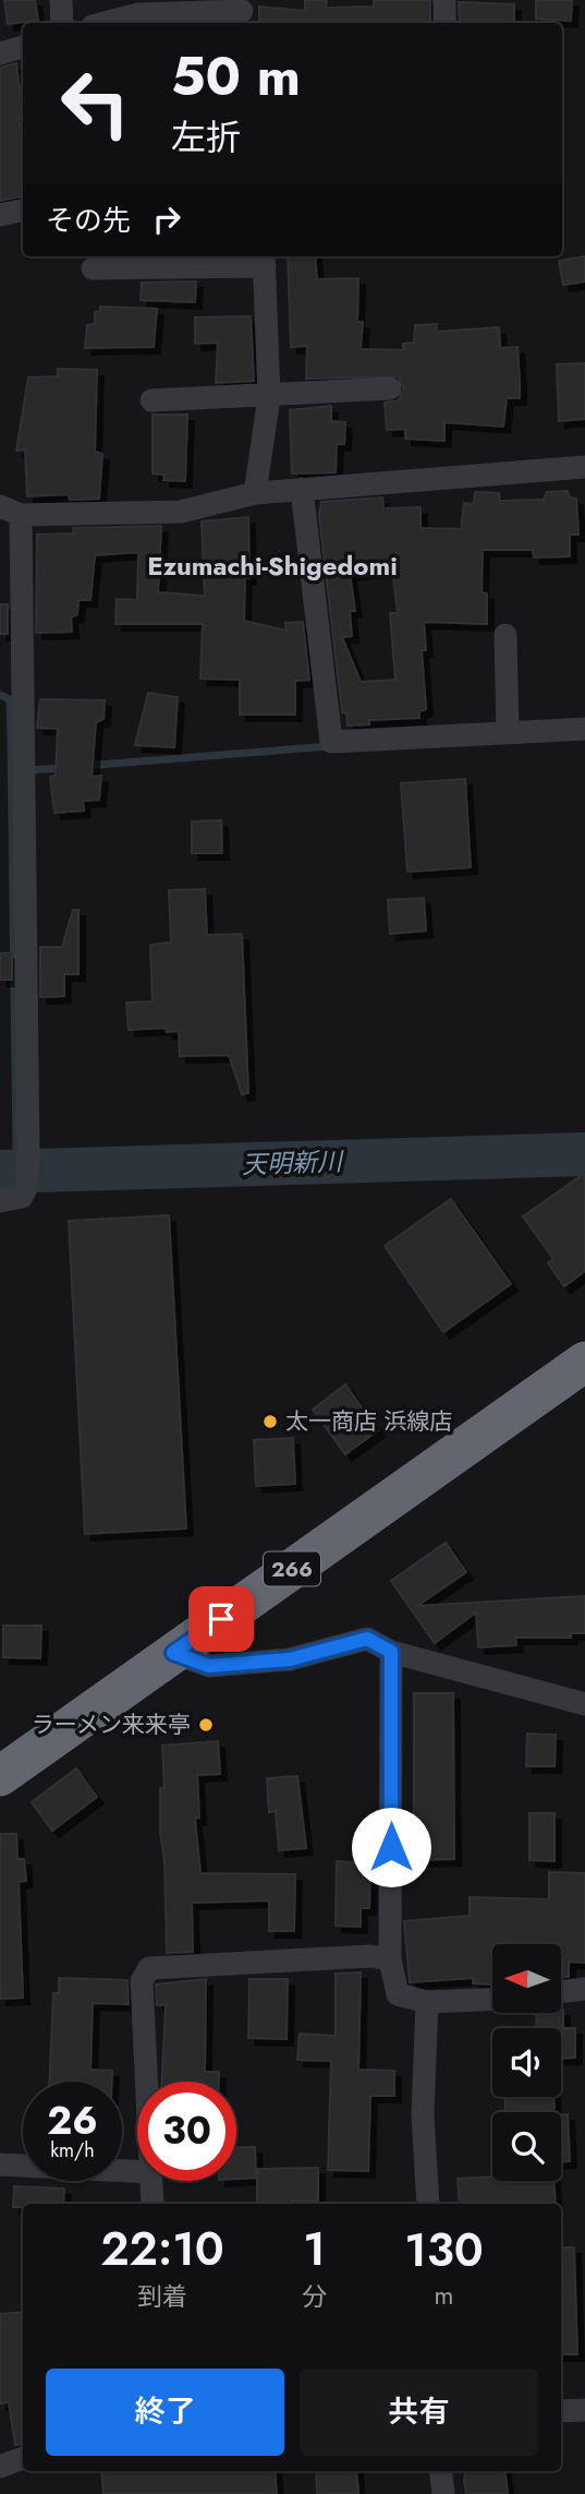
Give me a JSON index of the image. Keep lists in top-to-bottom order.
{
  "streets": {
    "highway": ["266"]
  },
  "districts": ["Ezumachi-Shigedomi"],
  "water": ["天明新川"],
  "places": ["太一商店 浜線店", "ラーメン来来亭"],
  "north": "left",
  "page": {
    "turn": ["50 m", "左折"],
    "then": "その先",
    "speed": "26 km/h",
    "limit": "30",
    "eta": [
      "22:10",
      "到着",
      "1",
      "分",
      "130",
      "m"
    ],
    "buttons": ["終了", "共有"]
  }
}
